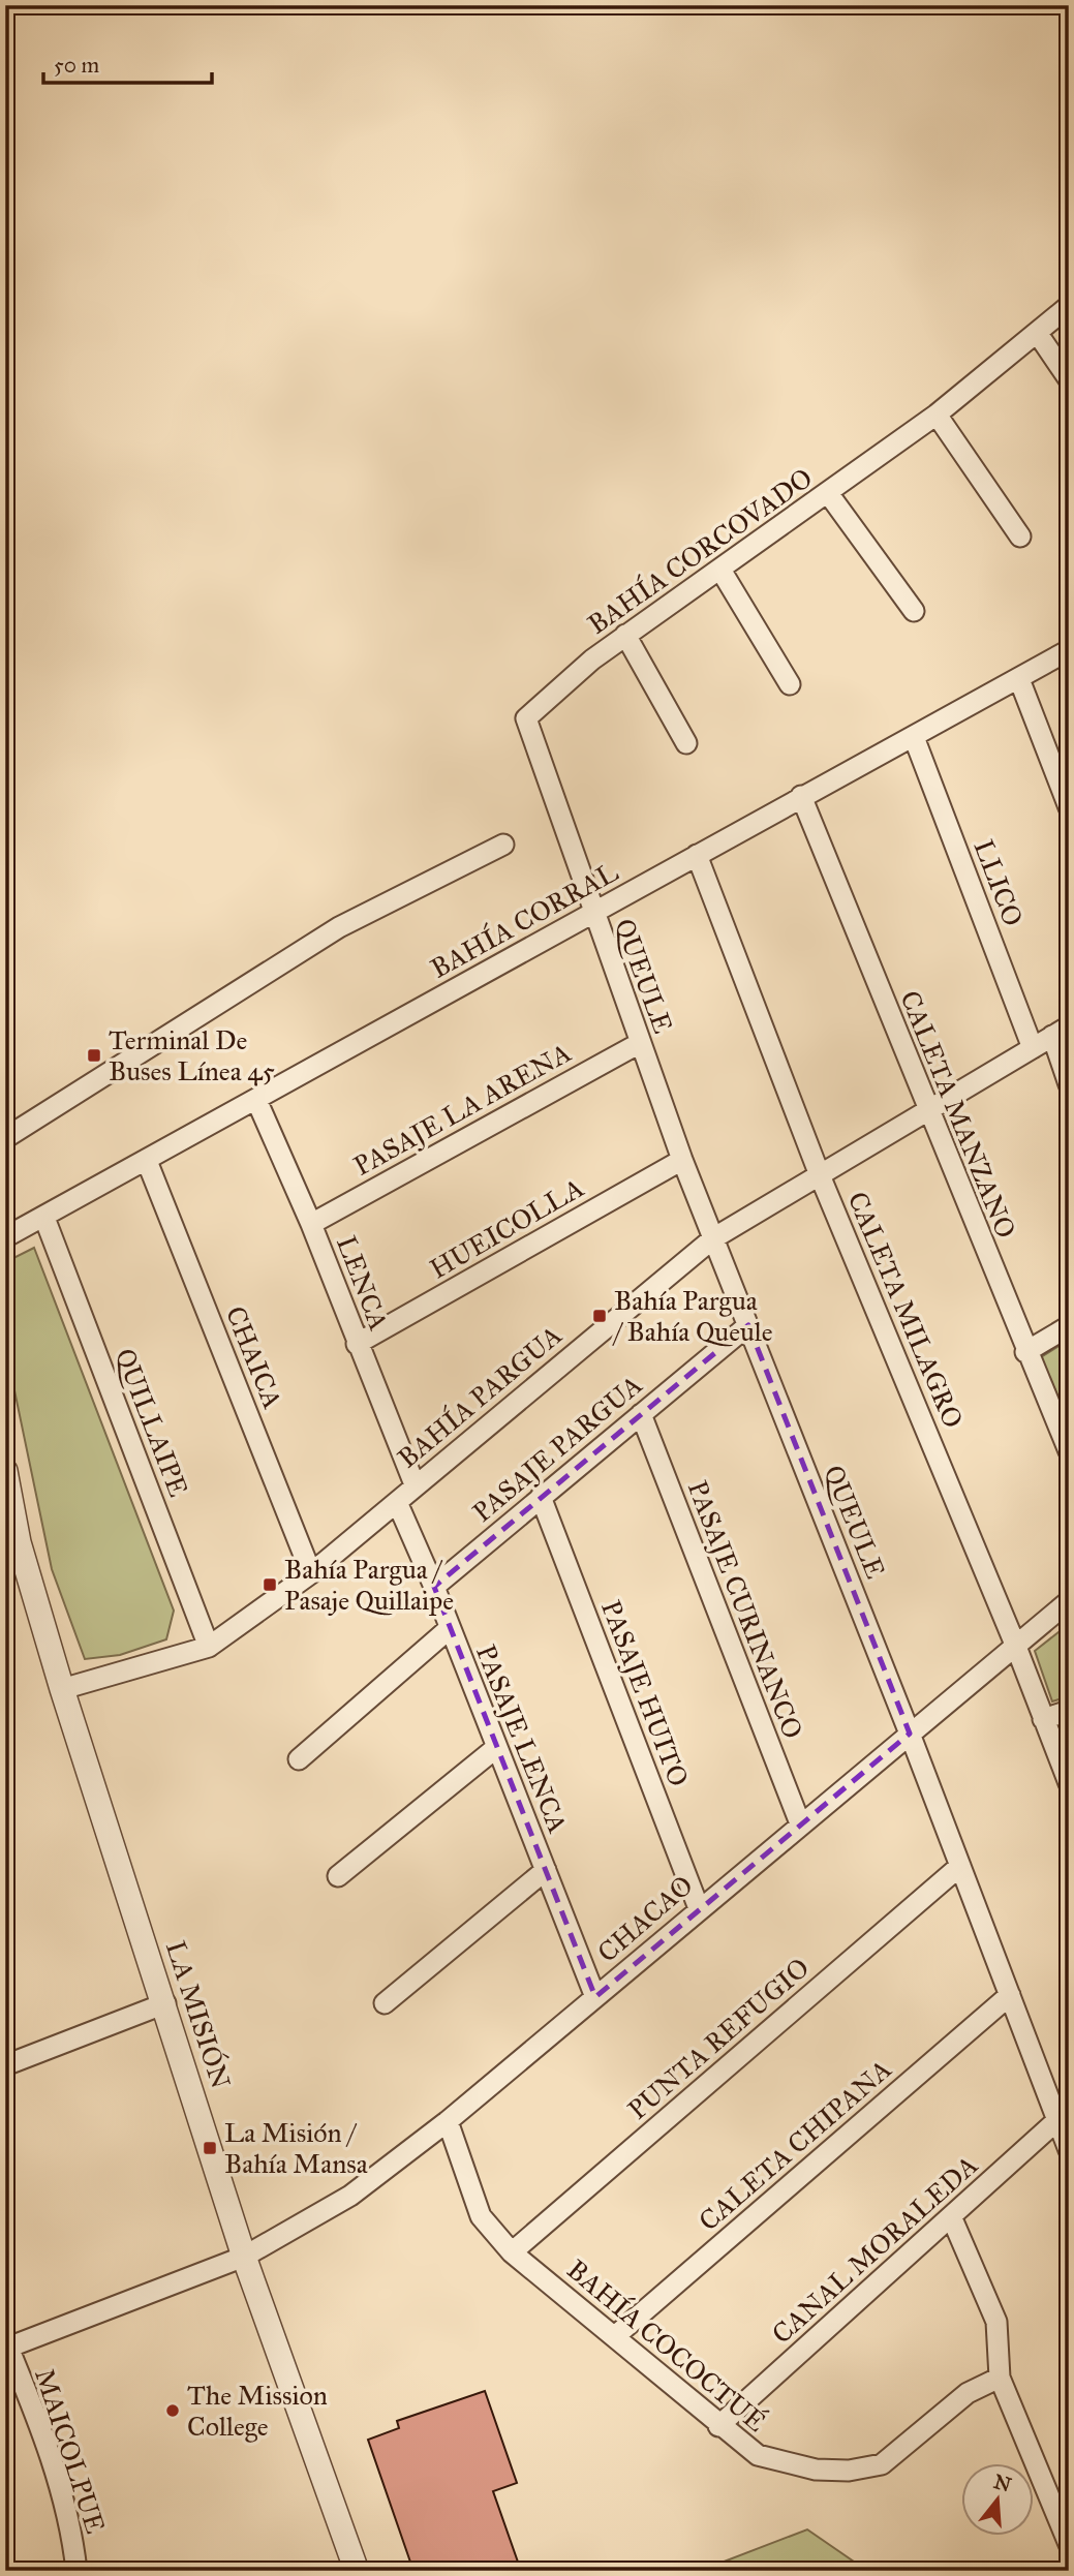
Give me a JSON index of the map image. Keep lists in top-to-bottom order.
{
  "streets": {
    "street": [
      "BAHÍA CORCOVADO",
      "LLICO",
      "BAHÍA CORRAL",
      "QUEULE",
      "PASAJE LA ARENA",
      "CALETA MANZANO",
      "HUEICOLLA",
      "LENCA",
      "CALETA MILAGRO",
      "CHAICA",
      "BAHÍA PARGUA",
      "QUILLAIPE",
      "PASAJE PARGUA",
      "PASAJE CURINANCO",
      "PASAJE HUITO",
      "PASAJE LENCA",
      "CHACAO",
      "LA MISIÓN",
      "PUNTA REFUGIO",
      "CALETA CHIPANA",
      "CANAL MORALEDA",
      "BAHÍA COCOCTUÉ",
      "MAICOLPUE"
    ]
  },
  "crossings": [
    ["BAHÍA CORCOVADO", "BAHÍA CORRAL"],
    ["BAHÍA CORCOVADO", "QUEULE"],
    ["LLICO", "BAHÍA CORRAL"],
    ["LLICO", "BAHÍA PARGUA"],
    ["BAHÍA CORRAL", "QUEULE"],
    ["BAHÍA CORRAL", "CALETA MANZANO"],
    ["BAHÍA CORRAL", "LENCA"],
    ["BAHÍA CORRAL", "CALETA MILAGRO"],
    ["BAHÍA CORRAL", "CHAICA"],
    ["BAHÍA CORRAL", "QUILLAIPE"],
    ["QUEULE", "PASAJE LA ARENA"],
    ["QUEULE", "HUEICOLLA"],
    ["QUEULE", "BAHÍA PARGUA"],
    ["QUEULE", "PASAJE PARGUA"],
    ["QUEULE", "CHACAO"],
    ["QUEULE", "PUNTA REFUGIO"],
    ["QUEULE", "CALETA CHIPANA"],
    ["QUEULE", "CANAL MORALEDA"],
    ["PASAJE LA ARENA", "LENCA"],
    ["CALETA MANZANO", "BAHÍA PARGUA"],
    ["HUEICOLLA", "LENCA"],
    ["LENCA", "BAHÍA PARGUA"],
    ["CALETA MILAGRO", "BAHÍA PARGUA"],
    ["CALETA MILAGRO", "CHACAO"],
    ["CHAICA", "BAHÍA PARGUA"],
    ["BAHÍA PARGUA", "QUILLAIPE"],
    ["BAHÍA PARGUA", "PASAJE LENCA"],
    ["BAHÍA PARGUA", "LA MISIÓN"],
    ["PASAJE PARGUA", "PASAJE CURINANCO"],
    ["PASAJE PARGUA", "PASAJE HUITO"],
    ["PASAJE PARGUA", "PASAJE LENCA"],
    ["PASAJE CURINANCO", "CHACAO"],
    ["PASAJE HUITO", "CHACAO"],
    ["PASAJE LENCA", "CHACAO"],
    ["CHACAO", "LA MISIÓN"],
    ["CHACAO", "BAHÍA COCOCTUÉ"],
    ["CHACAO", "MAICOLPUE"],
    ["PUNTA REFUGIO", "BAHÍA COCOCTUÉ"],
    ["CALETA CHIPANA", "BAHÍA COCOCTUÉ"],
    ["CANAL MORALEDA", "BAHÍA COCOCTUÉ"]
  ],
  "places": {
    "transit": [
      "Terminal De Buses Línea 45",
      "Bahía Pargua / Bahía Queule",
      "Bahía Pargua / Pasaje Quillaipe",
      "La Misión / Bahía Mansa"
    ],
    "other": ["The Mission College"]
  },
  "scale_bar": "50 m",
  "north": "top"
}
